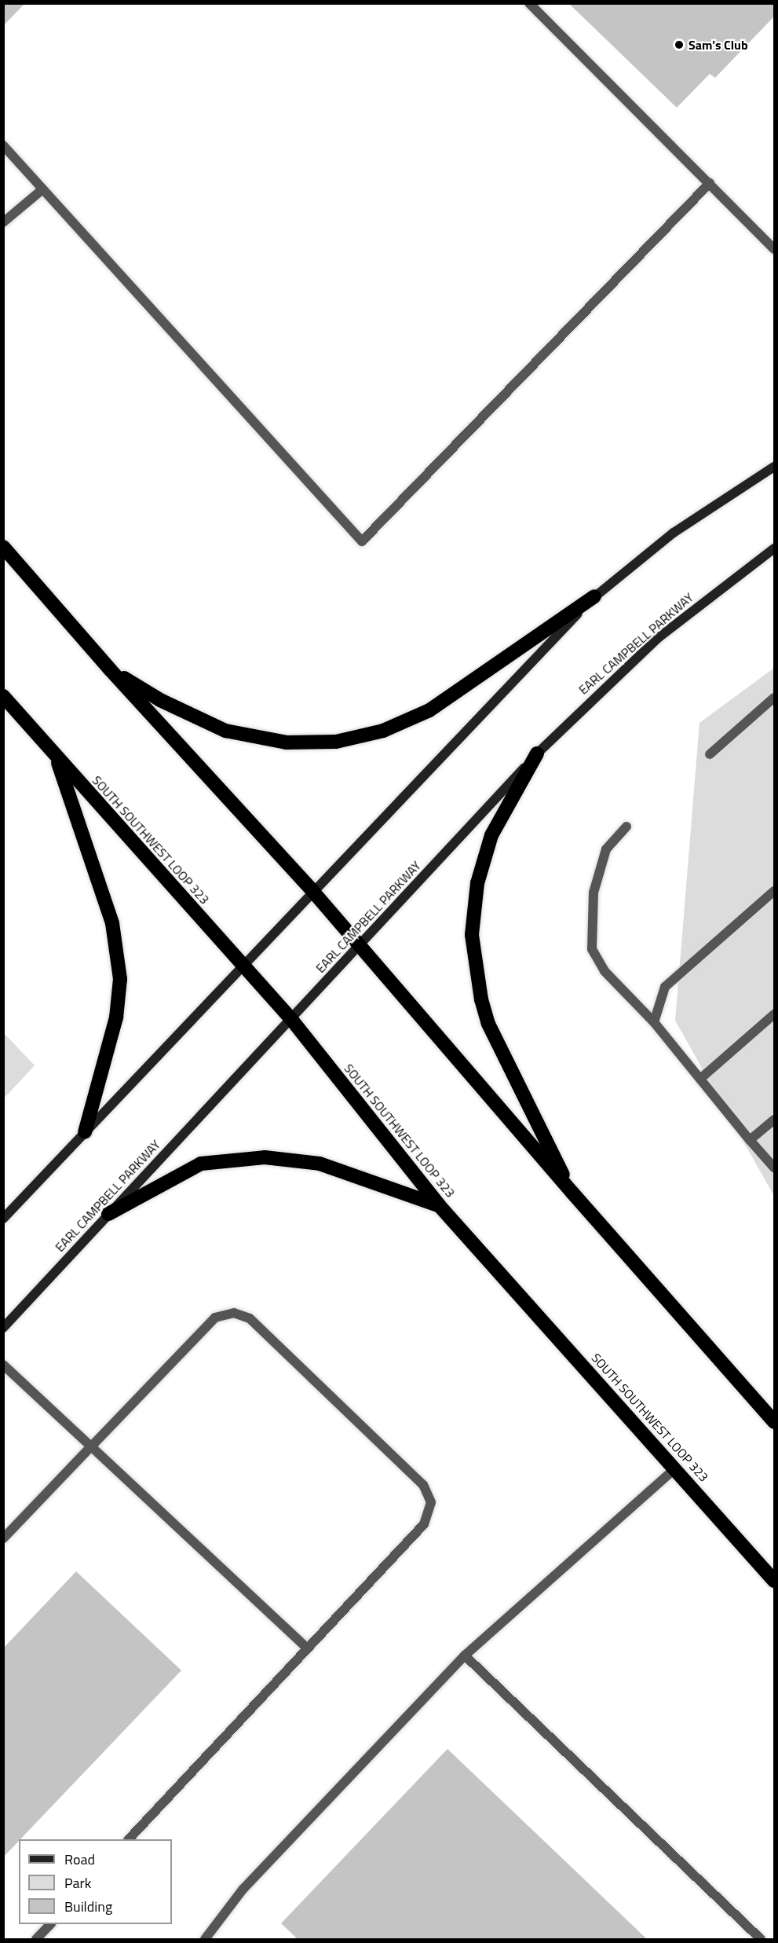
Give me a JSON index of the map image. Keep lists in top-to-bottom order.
{
  "streets": {
    "highway": ["SOUTH SOUTHWEST LOOP 323"],
    "street": ["EARL CAMPBELL PARKWAY"]
  },
  "crossings": [
    ["EARL CAMPBELL PARKWAY", "SOUTH SOUTHWEST LOOP 323"]
  ],
  "places": ["Sam's Club"],
  "legend": ["Road", "Park", "Building"]
}
